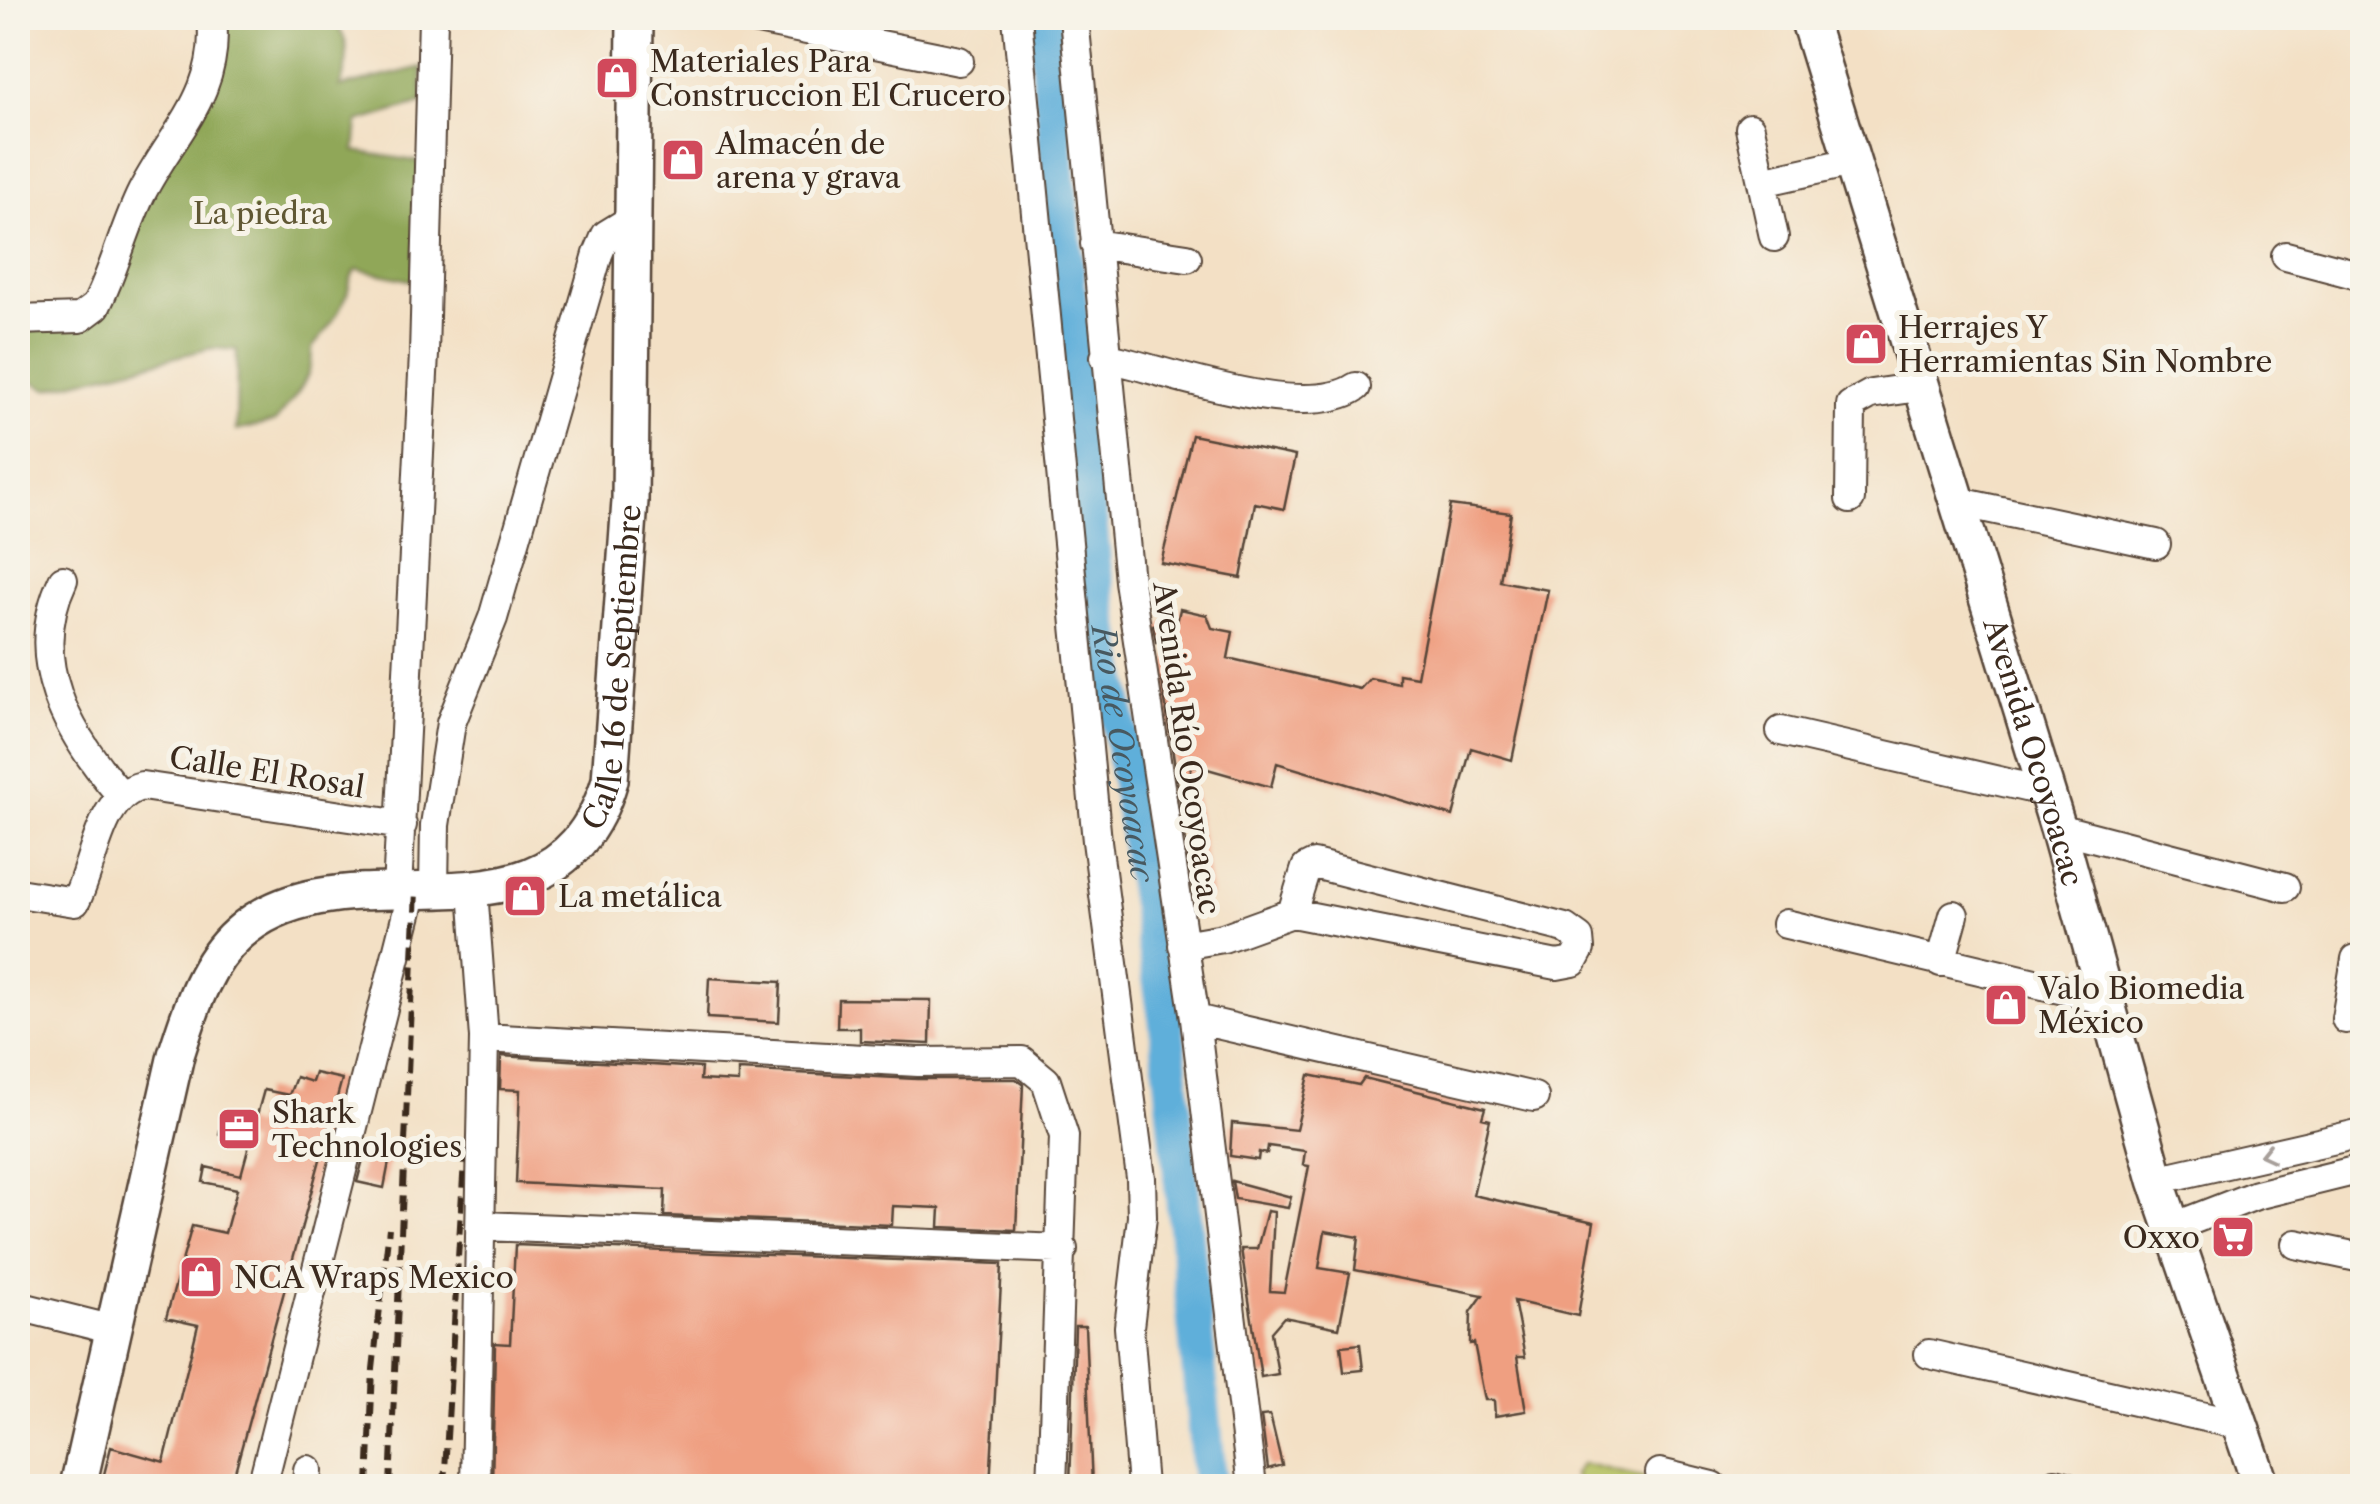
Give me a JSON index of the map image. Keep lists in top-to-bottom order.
{
  "streets": {
    "main road": ["Calle 16 de Septiembre", "Avenida Ocoyoacac"],
    "street": ["Avenida Río Ocoyoacac", "Calle El Rosal"]
  },
  "water": ["Rio de Ocoyoacac"],
  "parks": ["La piedra"],
  "places": {
    "shop": [
      "Materiales Para Construccion El Crucero",
      "Almacén de arena y grava",
      "Herrajes Y Herramientas Sin Nombre",
      "La metálica",
      "Valo Biomedia México",
      "NCA Wraps Mexico"
    ],
    "office": ["Shark Technologies"],
    "supermarket": ["Oxxo"]
  }
}
